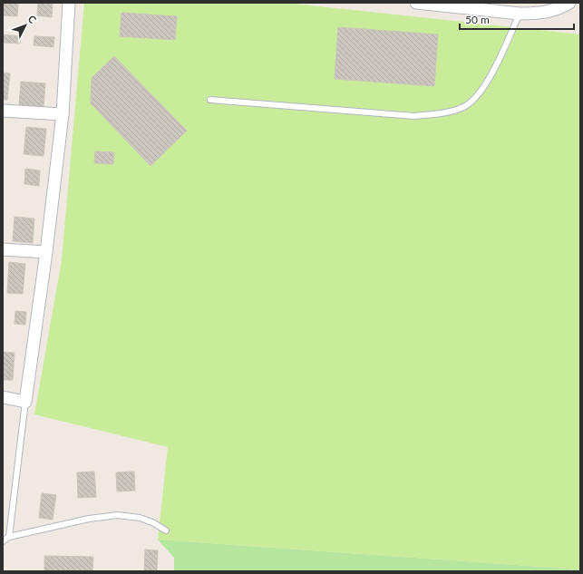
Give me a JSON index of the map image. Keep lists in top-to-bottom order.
{
  "scale_bar": "50 m",
  "north": "top right"
}
